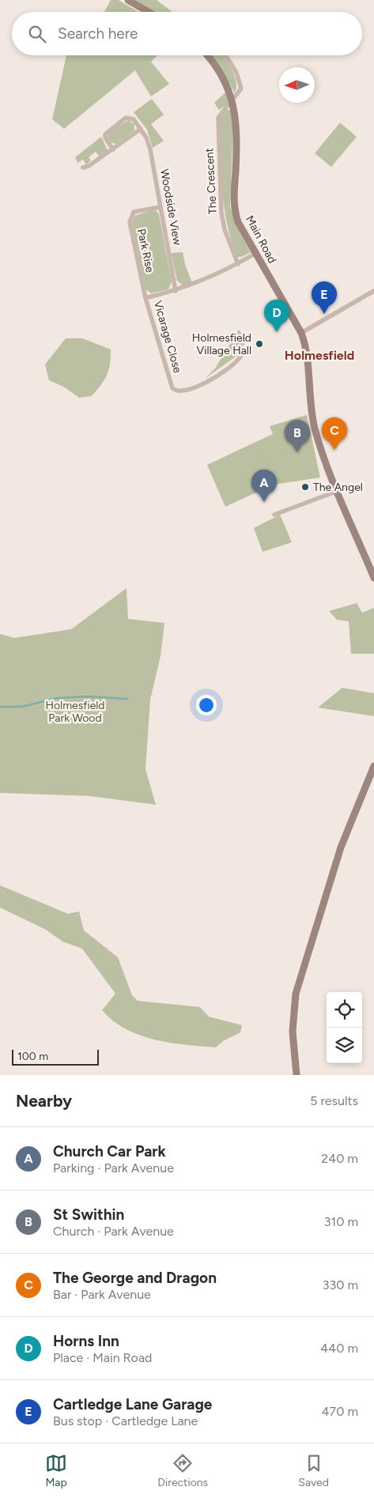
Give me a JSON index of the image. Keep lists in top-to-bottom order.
{
  "streets": {
    "main road": ["Main Road"],
    "street": [
      "The Crescent",
      "Woodside View",
      "Park Rise",
      "Vicarage Close"
    ]
  },
  "crossings": [
    ["The Crescent", "Main Road"],
    ["Woodside View", "Park Rise"],
    ["Park Rise", "Vicarage Close"]
  ],
  "districts": ["Holmesfield"],
  "parks": ["Holmesfield Park Wood"],
  "places": ["Holmesfield Village Hall", "The Angel"],
  "scale_bar": "100 m",
  "north": "left",
  "page": {
    "search": "Search here",
    "pins": [
      "E",
      "D",
      "C",
      "B",
      "A"
    ],
    "scale": "100 m",
    "heading": ["Nearby", "5 results"],
    "list": [
      {
        "mark": "A",
        "name": "Church Car Park",
        "note": "Parking · Park Avenue",
        "value": "240 m"
      },
      {
        "mark": "B",
        "name": "St Swithin",
        "note": "Church · Park Avenue",
        "value": "310 m"
      },
      {
        "mark": "C",
        "name": "The George and Dragon",
        "note": "Bar · Park Avenue",
        "value": "330 m"
      },
      {
        "mark": "D",
        "name": "Horns Inn",
        "note": "Place · Main Road",
        "value": "440 m"
      },
      {
        "mark": "E",
        "name": "Cartledge Lane Garage",
        "note": "Bus stop · Cartledge Lane",
        "value": "470 m"
      }
    ],
    "nav": ["Map", "Directions", "Saved"]
  }
}
